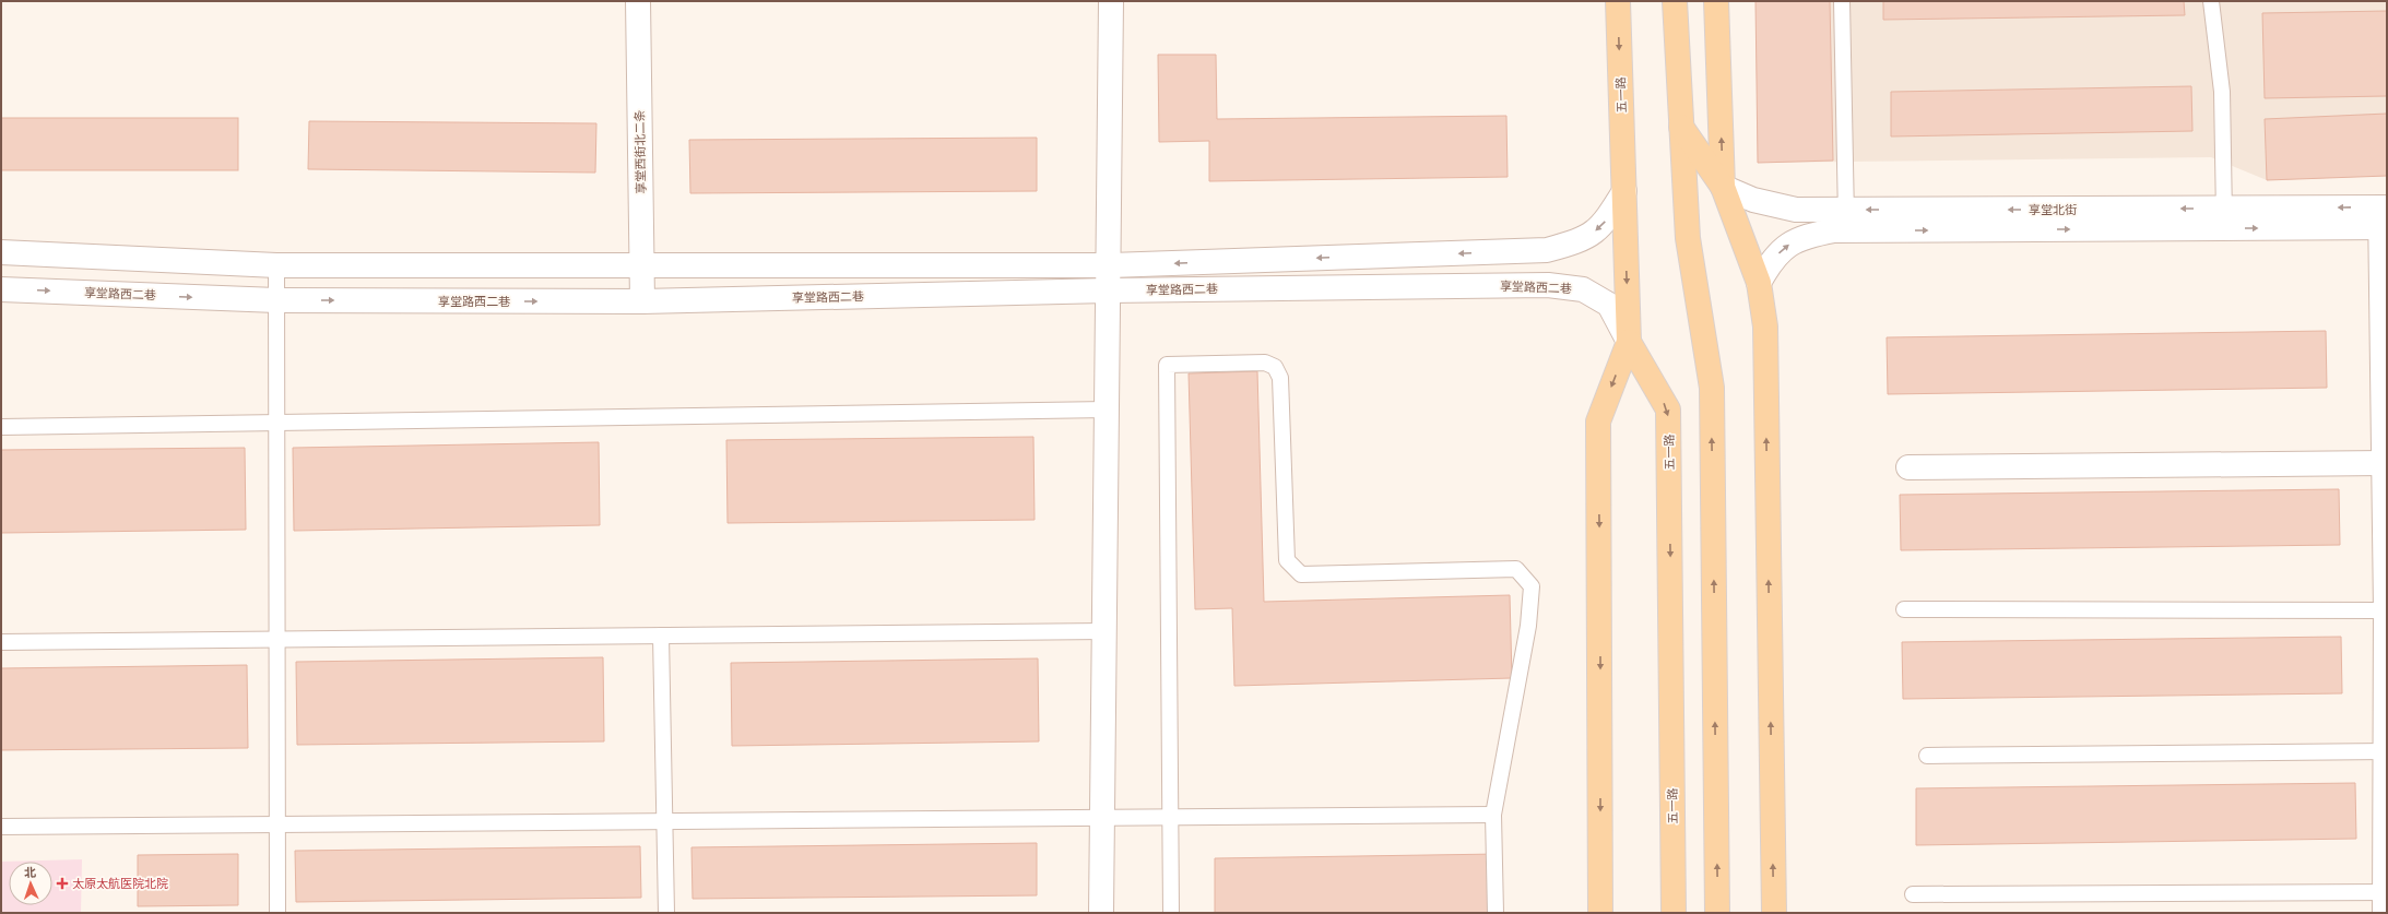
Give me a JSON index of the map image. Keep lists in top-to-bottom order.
{
  "streets": {
    "main road": ["五一路"],
    "street": ["享堂西街北二条", "享堂北街", "享堂路西二巷"]
  },
  "crossings": [
    ["五一路", "享堂路西二巷"],
    ["享堂西街北二条", "享堂路西二巷"]
  ],
  "places": {
    "health": ["太原太航医院北院"]
  },
  "north": "top"
}
